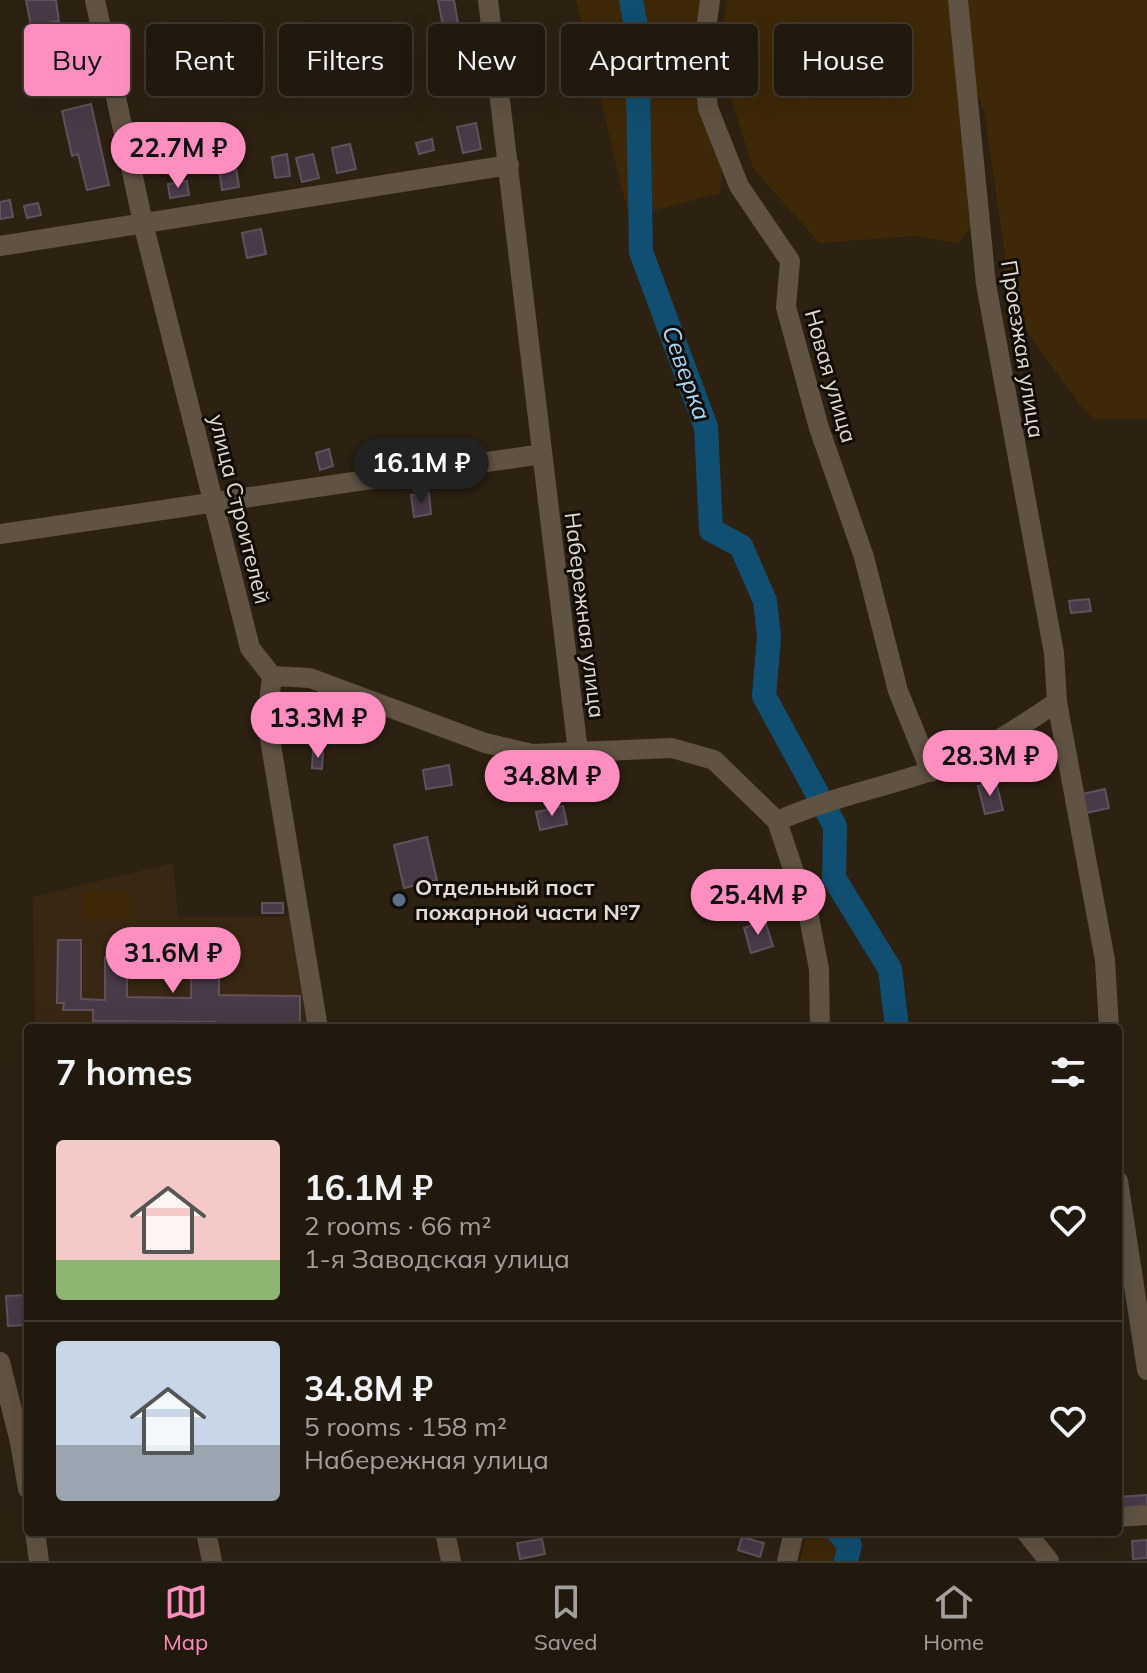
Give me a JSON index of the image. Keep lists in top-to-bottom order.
{
  "streets": {
    "street": [
      "Проезжая улица",
      "Новая улица",
      "улица Строителей",
      "Набережная улица"
    ]
  },
  "water": ["Северка"],
  "places": ["Отдельный пост пожарной части №7"],
  "page": {
    "chip": [
      "Buy",
      "Rent",
      "Filters",
      "New",
      "Apartment",
      "House"
    ],
    "price": [
      "22.7M ₽",
      "16.1M ₽",
      "13.3M ₽",
      "28.3M ₽",
      "34.8M ₽",
      "25.4M ₽",
      "31.6M ₽"
    ],
    "heading": "7 homes",
    "list": [
      {
        "name": "16.1M ₽",
        "note": "2 rooms · 66 m² · 1-я Заводская улица"
      },
      {
        "name": "34.8M ₽",
        "note": "5 rooms · 158 m² · Набережная улица"
      }
    ],
    "tabs": ["Map", "Saved", "Home"]
  }
}
